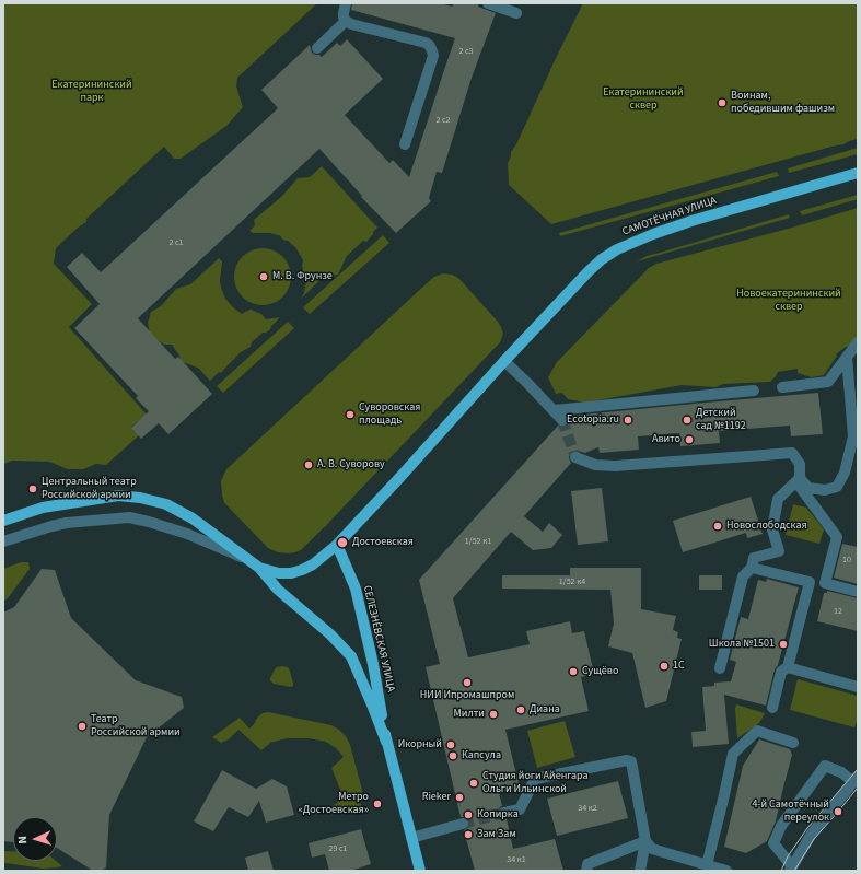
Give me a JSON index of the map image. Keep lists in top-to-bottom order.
{
  "streets": {
    "main road": ["САМОТЁЧНАЯ УЛИЦА", "СЕЛЕЗНЁВСКАЯ УЛИЦА"]
  },
  "parks": ["Екатерининский парк", "Екатерининский сквер", "Новоекатерининский сквер"],
  "places": [
    "Воинам, победившим фашизм",
    "М. В. Фрунзе",
    "Суворовская площадь",
    "Ecotopia.ru",
    "Детский сад №1192",
    "Авито",
    "А. В. Суворову",
    "Центральный театр Российской армии",
    "Новослободская",
    "Достоевская",
    "Школа №1501",
    "1С",
    "Сущёво",
    "НИИ Ипромашпром",
    "Диана",
    "Милти",
    "Театр Российской армии",
    "Икорный",
    "Капсула",
    "Студия йоги Айенгара Ольги Ильинской",
    "Rieker",
    "Метро «Достоевская»",
    "4-й Самотёчный переулок",
    "Копирка",
    "Зам Зам"
  ],
  "house_numbers": [
    "2 с3",
    "2 с2",
    "2 с1",
    "1/52 к1",
    "10",
    "1/52 к4",
    "12",
    "34 к2",
    "29 с1",
    "34 к1"
  ],
  "north": "left"
}
